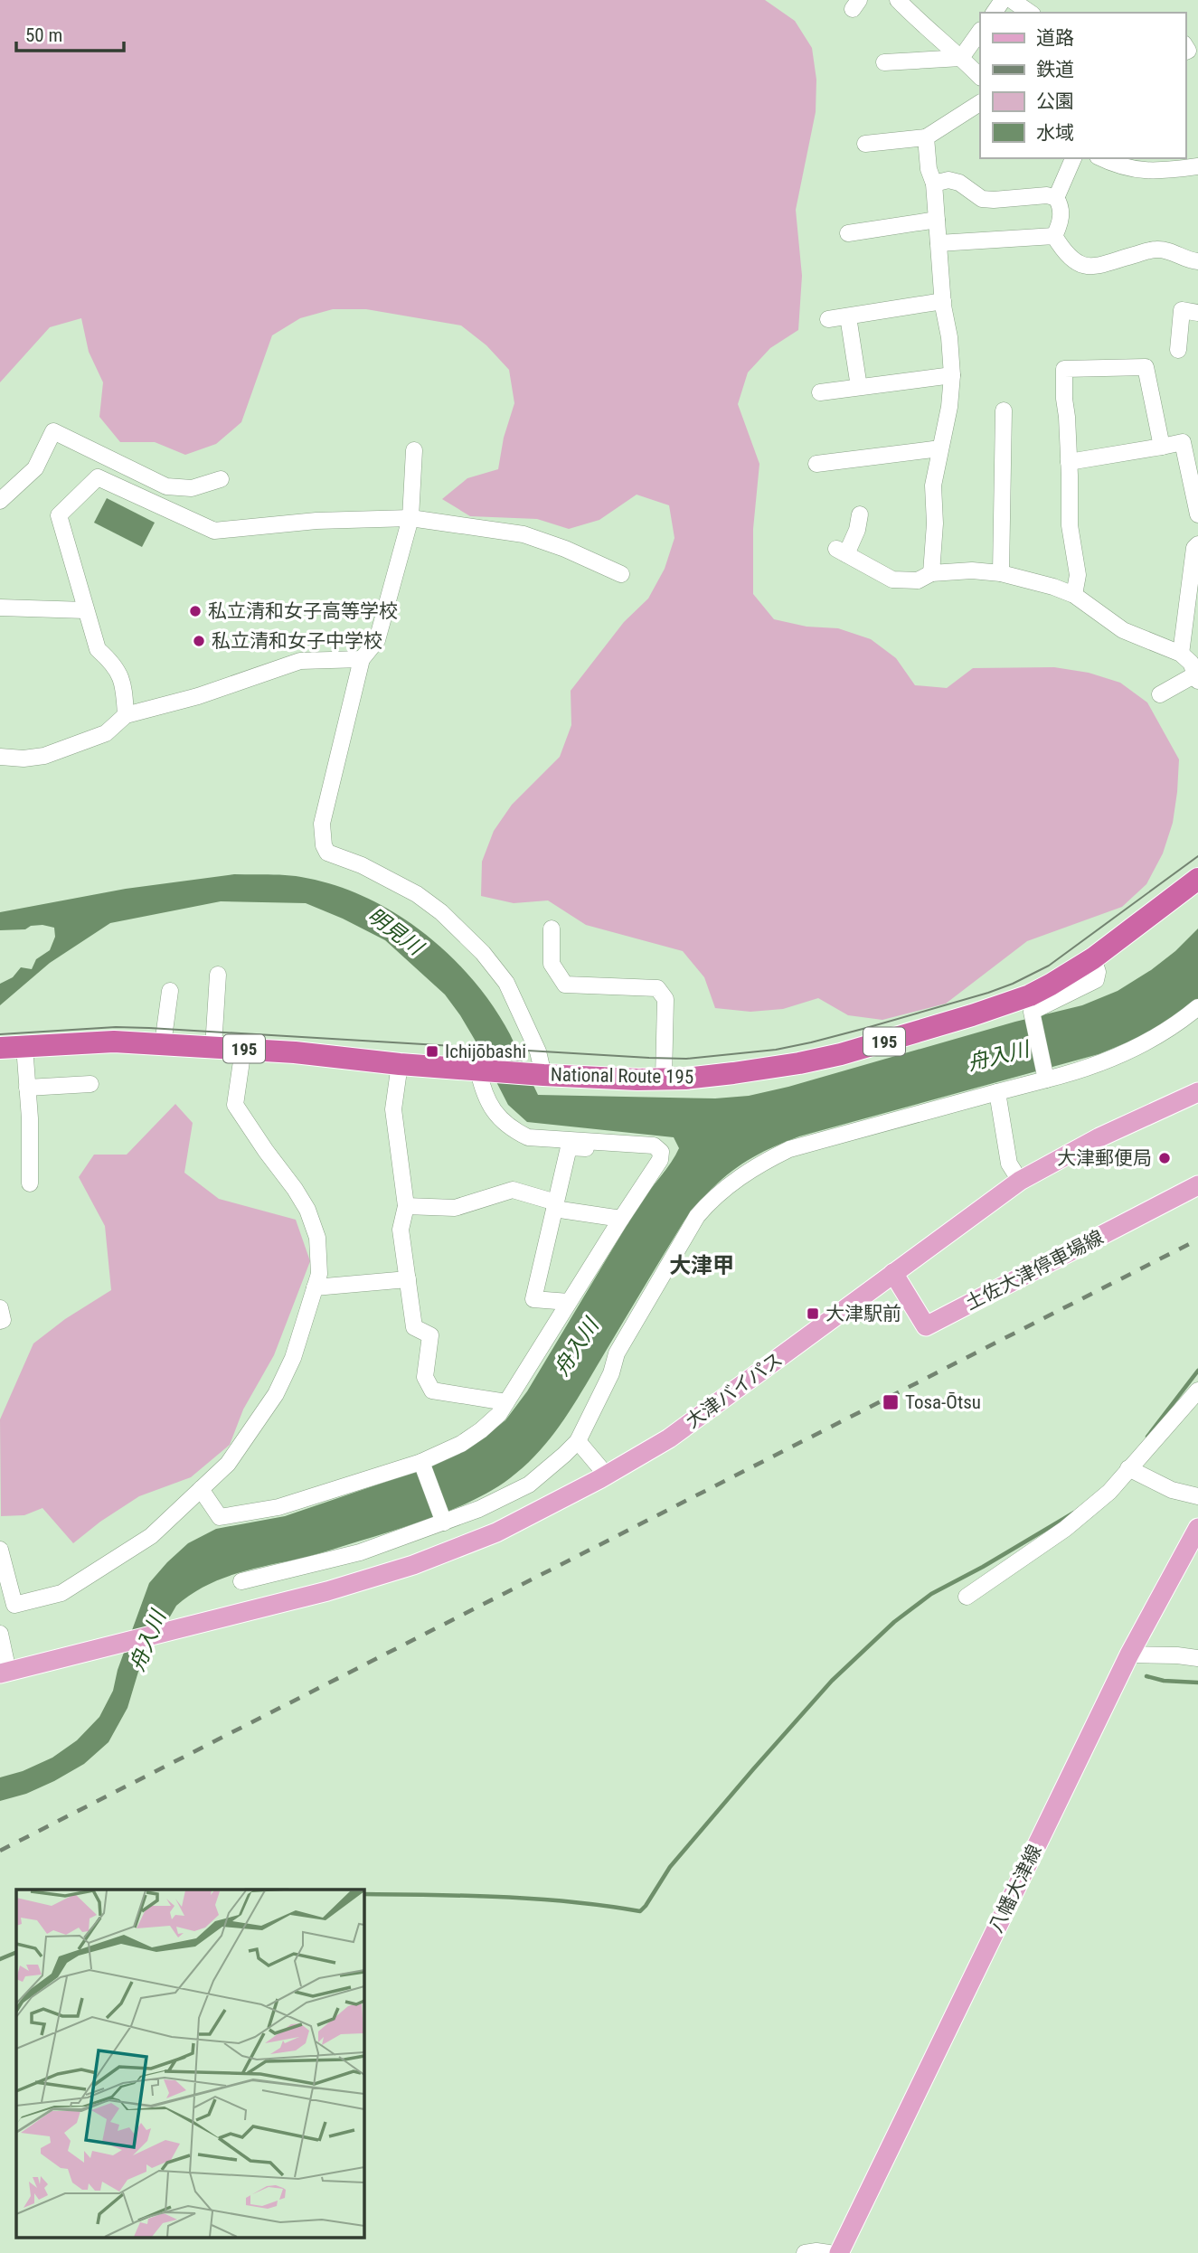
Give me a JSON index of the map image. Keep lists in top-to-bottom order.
{
  "streets": {
    "highway": ["195", "National Route 195"],
    "main road": ["土佐大津停車場線", "大津バイパス", "八幡大津線"]
  },
  "crossings": [
    ["土佐大津停車場線", "大津バイパス"]
  ],
  "districts": ["大津甲"],
  "water": ["明見川", "舟入川"],
  "places": {
    "other": ["私立清和女子高等学校", "私立清和女子中学校", "大津郵便局"],
    "transit": ["Ichijōbashi", "大津駅前", "Tosa-Ōtsu"]
  },
  "legend": [
    "道路",
    "鉄道",
    "公園",
    "水域"
  ],
  "scale_bar": "50 m"
}
